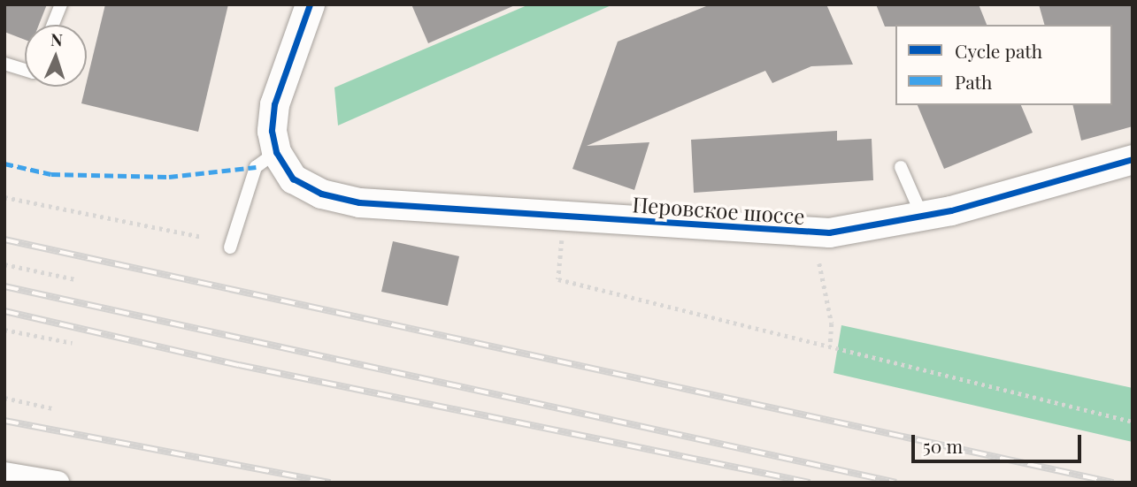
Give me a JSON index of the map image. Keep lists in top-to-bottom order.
{
  "streets": {
    "street": ["Перовское шоссе"]
  },
  "legend": ["Cycle path", "Path"],
  "scale_bar": "50 m",
  "north": "top"
}
